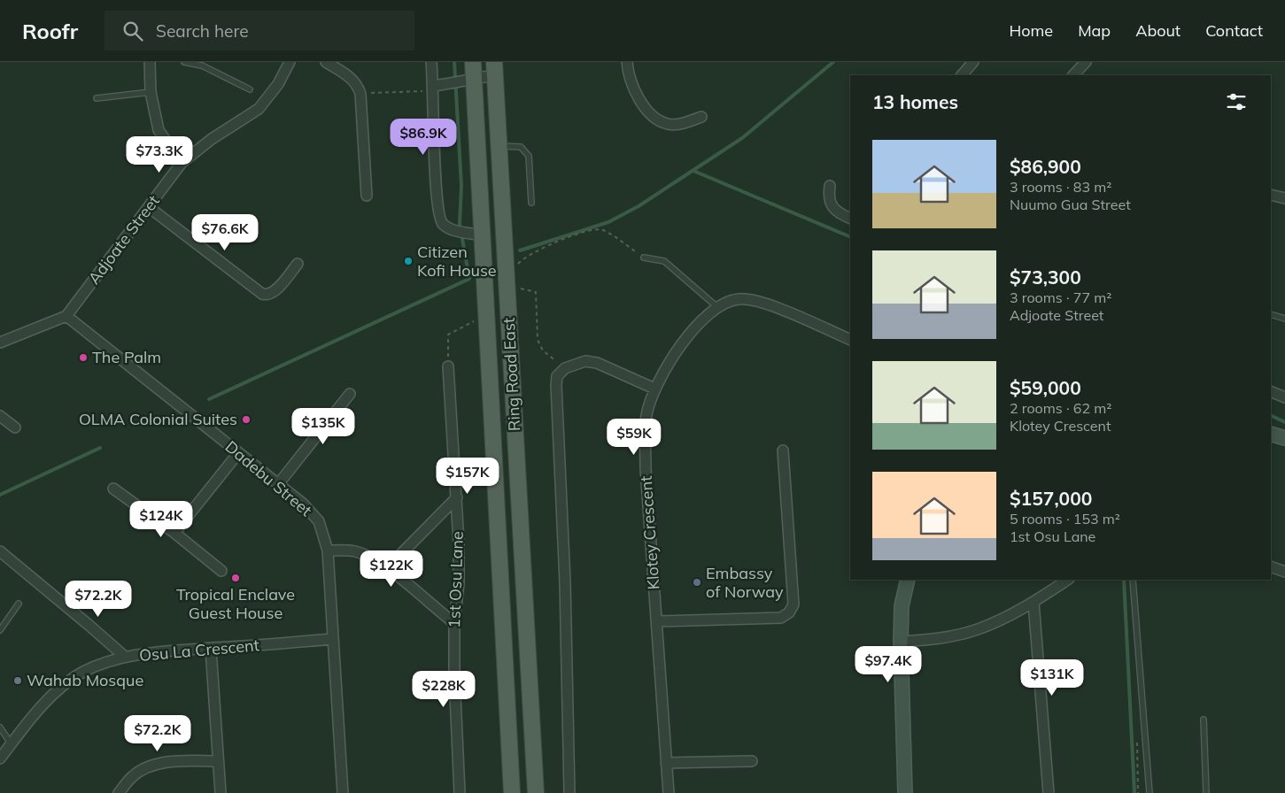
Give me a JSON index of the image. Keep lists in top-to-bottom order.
{
  "streets": {
    "main road": ["Ring Road East"],
    "street": [
      "Adjoate Street",
      "Dadebu Street",
      "Klotey Crescent",
      "1st Osu Lane",
      "Osu La Crescent"
    ]
  },
  "crossings": [
    ["Adjoate Street", "Dadebu Street"],
    ["Dadebu Street", "Osu La Crescent"]
  ],
  "places": [
    "Citizen Kofi House",
    "The Palm",
    "OLMA Colonial Suites",
    "Tropical Enclave Guest House",
    "Embassy of Norway",
    "Wahab Mosque"
  ],
  "page": {
    "header": "Roofr",
    "search": "Search here",
    "nav": [
      "Home",
      "Map",
      "About",
      "Contact"
    ],
    "heading": "13 homes",
    "price": [
      "$86.9K",
      "$73.3K",
      "$76.6K",
      "$135K",
      "$59K",
      "$157K",
      "$124K",
      "$122K",
      "$72.2K",
      "$97.4K",
      "$131K",
      "$228K",
      "$72.2K"
    ],
    "list": [
      {
        "name": "$86,900",
        "note": "3 rooms · 83 m² · Nuumo Gua Street"
      },
      {
        "name": "$73,300",
        "note": "3 rooms · 77 m² · Adjoate Street"
      },
      {
        "name": "$59,000",
        "note": "2 rooms · 62 m² · Klotey Crescent"
      },
      {
        "name": "$157,000",
        "note": "5 rooms · 153 m² · 1st Osu Lane"
      }
    ]
  }
}
